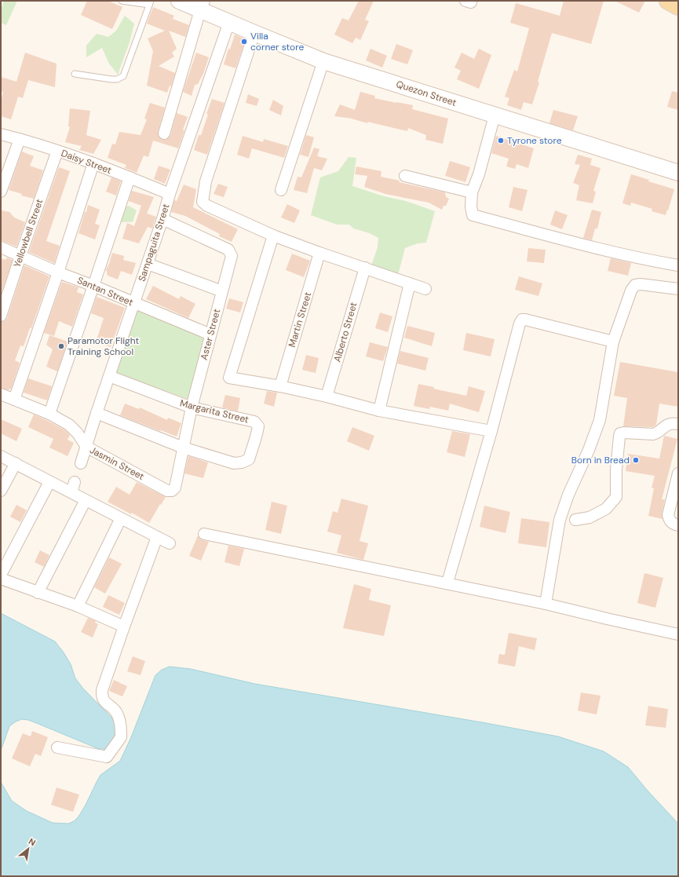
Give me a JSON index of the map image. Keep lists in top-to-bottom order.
{
  "streets": {
    "main road": ["Quezon Street"],
    "street": [
      "Daisy Street",
      "Yellowbell Street",
      "Sampaguita Street",
      "Santan Street",
      "Martin Street",
      "Alberto Street",
      "Aster Street",
      "Margarita Street",
      "Jasmin Street"
    ]
  },
  "crossings": [
    ["Quezon Street", "Sampaguita Street"],
    ["Daisy Street", "Yellowbell Street"],
    ["Daisy Street", "Sampaguita Street"],
    ["Yellowbell Street", "Santan Street"],
    ["Sampaguita Street", "Santan Street"],
    ["Sampaguita Street", "Aster Street"],
    ["Sampaguita Street", "Margarita Street"],
    ["Sampaguita Street", "Jasmin Street"],
    ["Santan Street", "Aster Street"],
    ["Aster Street", "Margarita Street"],
    ["Aster Street", "Jasmin Street"]
  ],
  "places": [
    "Villa corner store",
    "Tyrone store",
    "Paramotor Flight Training School",
    "Born in Bread"
  ],
  "north": "top right"
}
